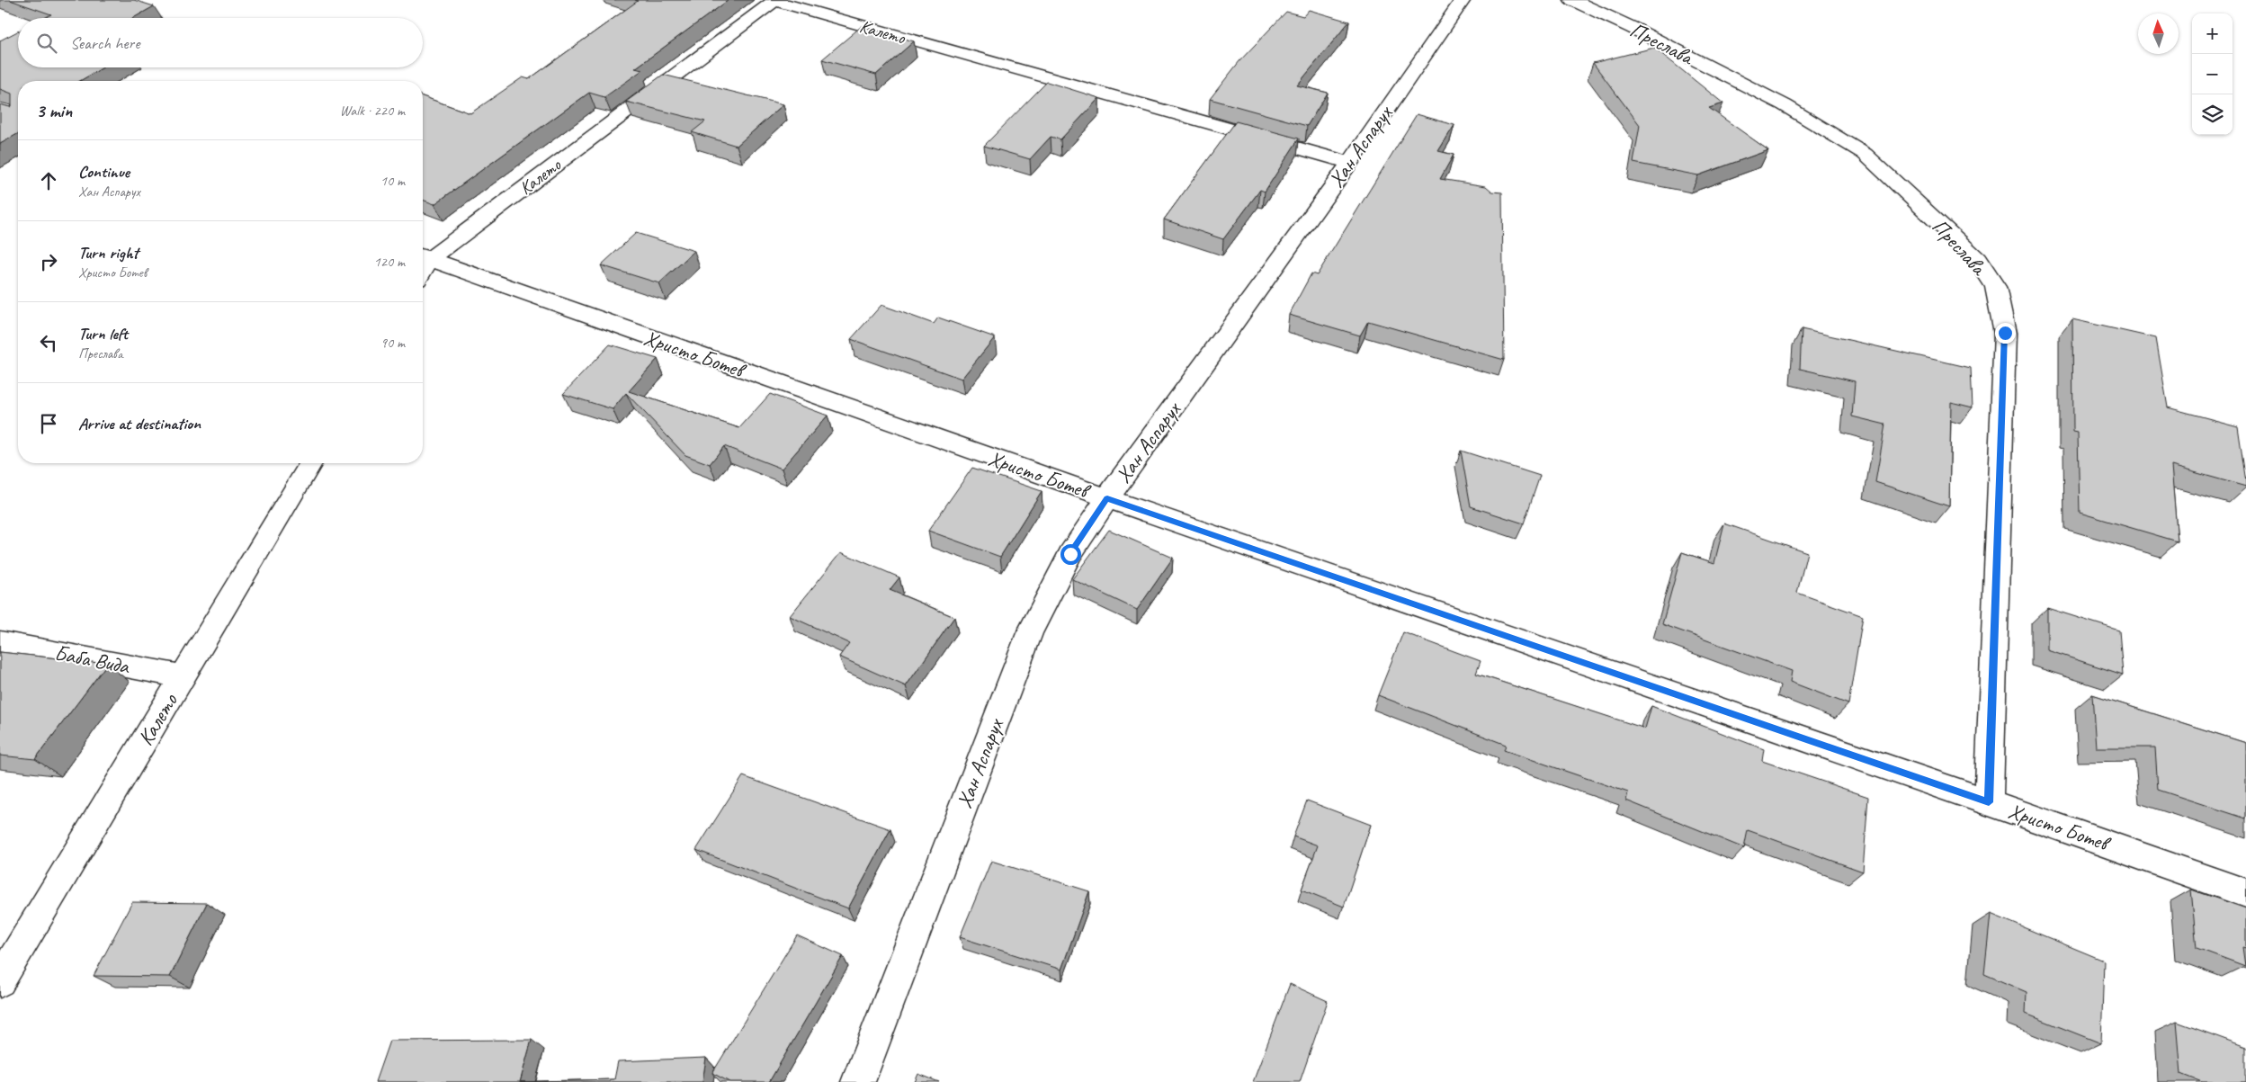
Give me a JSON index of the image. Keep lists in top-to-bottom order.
{
  "streets": {
    "street": [
      "Калето",
      "Преслава",
      "Хан Аспарух",
      "Христо Ботев",
      "Баба Вида"
    ]
  },
  "crossings": [
    ["Калето", "Хан Аспарух"],
    ["Калето", "Баба Вида"],
    ["Преслава", "Христо Ботев"],
    ["Хан Аспарух", "Христо Ботев"]
  ],
  "north": "top",
  "page": {
    "map_buttons": ["+", "−"],
    "search": "Search here",
    "heading": ["3 min", "Walk · 220 m"],
    "list": [
      ["Continue", "Хан Аспарух", "10 m"],
      ["Turn right", "Христо Ботев", "120 m"],
      ["Turn left", "Преслава", "90 m"],
      "Arrive at destination"
    ]
  }
}
